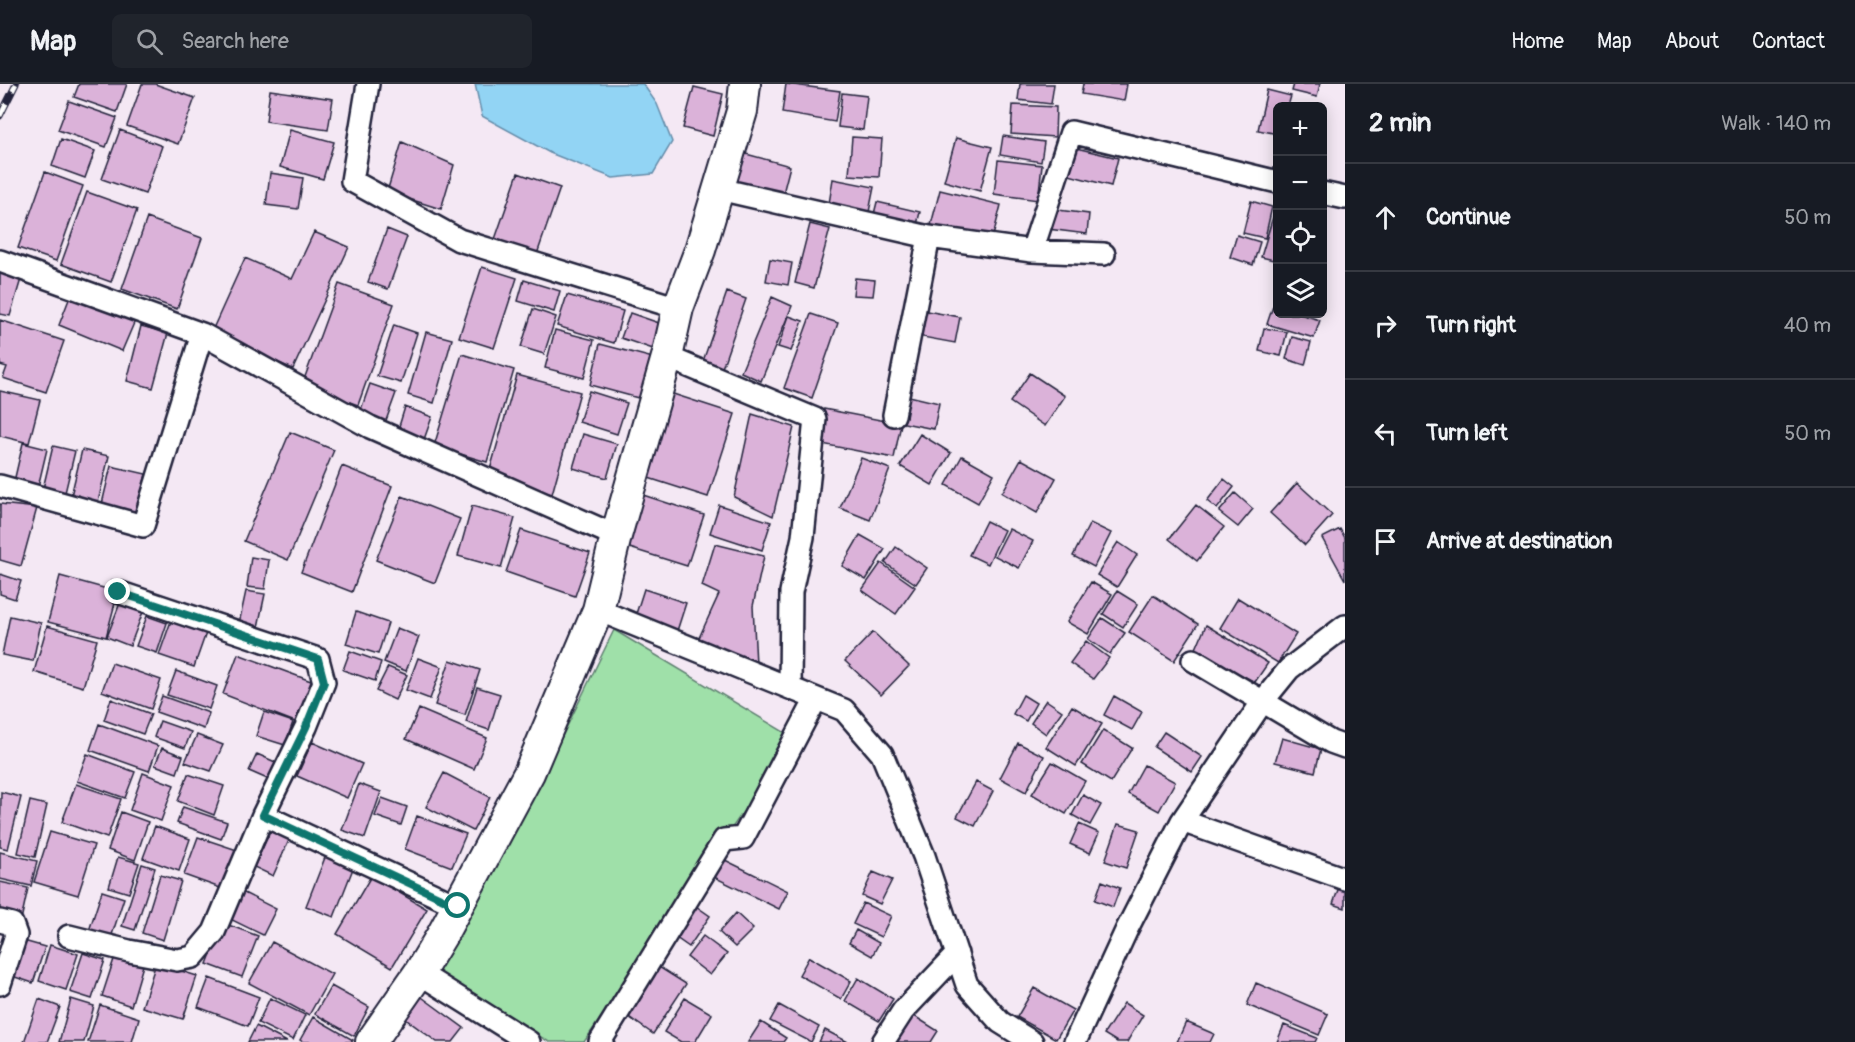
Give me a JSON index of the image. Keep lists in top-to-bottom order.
{
  "page": {
    "header": "Map",
    "search": "Search here",
    "nav": [
      "Home",
      "Map",
      "About",
      "Contact"
    ],
    "heading": ["2 min", "Walk · 140 m"],
    "map_buttons": ["+", "−"],
    "list": [
      ["Continue", "50 m"],
      ["Turn right", "40 m"],
      ["Turn left", "50 m"],
      "Arrive at destination"
    ]
  }
}
